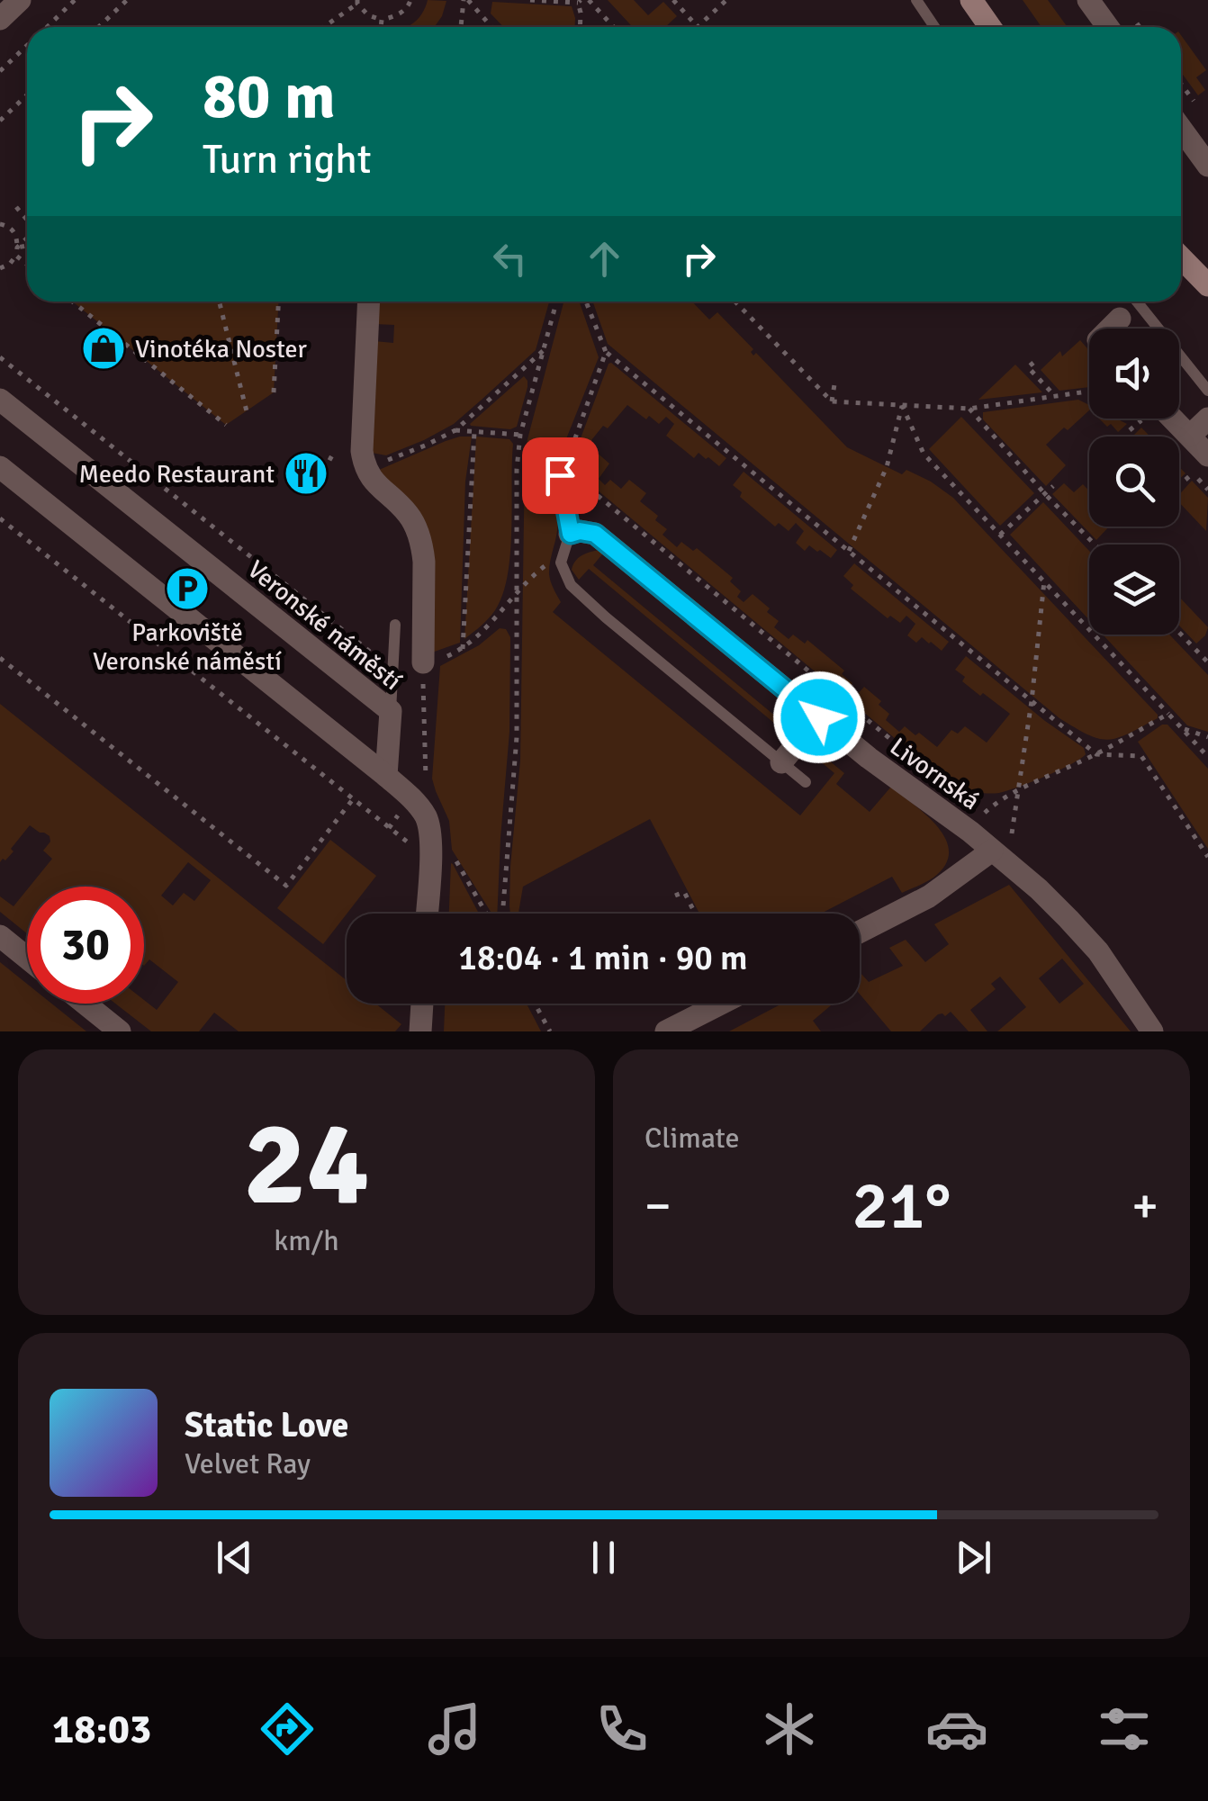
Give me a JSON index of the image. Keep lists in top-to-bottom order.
{
  "streets": {
    "street": ["Veronské náměstí", "Livornská"]
  },
  "places": {
    "shop": ["Vinotéka Noster"],
    "restaurant": ["Meedo Restaurant"],
    "parking": ["Parkoviště Veronské náměstí"]
  },
  "page": {
    "turn": ["80 m", "Turn right"],
    "limit": "30",
    "trip": "18:04 · 1 min · 90 m",
    "tile": [
      ["24", "km/h"],
      "Climate"
    ],
    "heat": ["−", "21°", "+"],
    "song": ["Static Love", "Velvet Ray"],
    "tabs": "18:03"
  }
}
